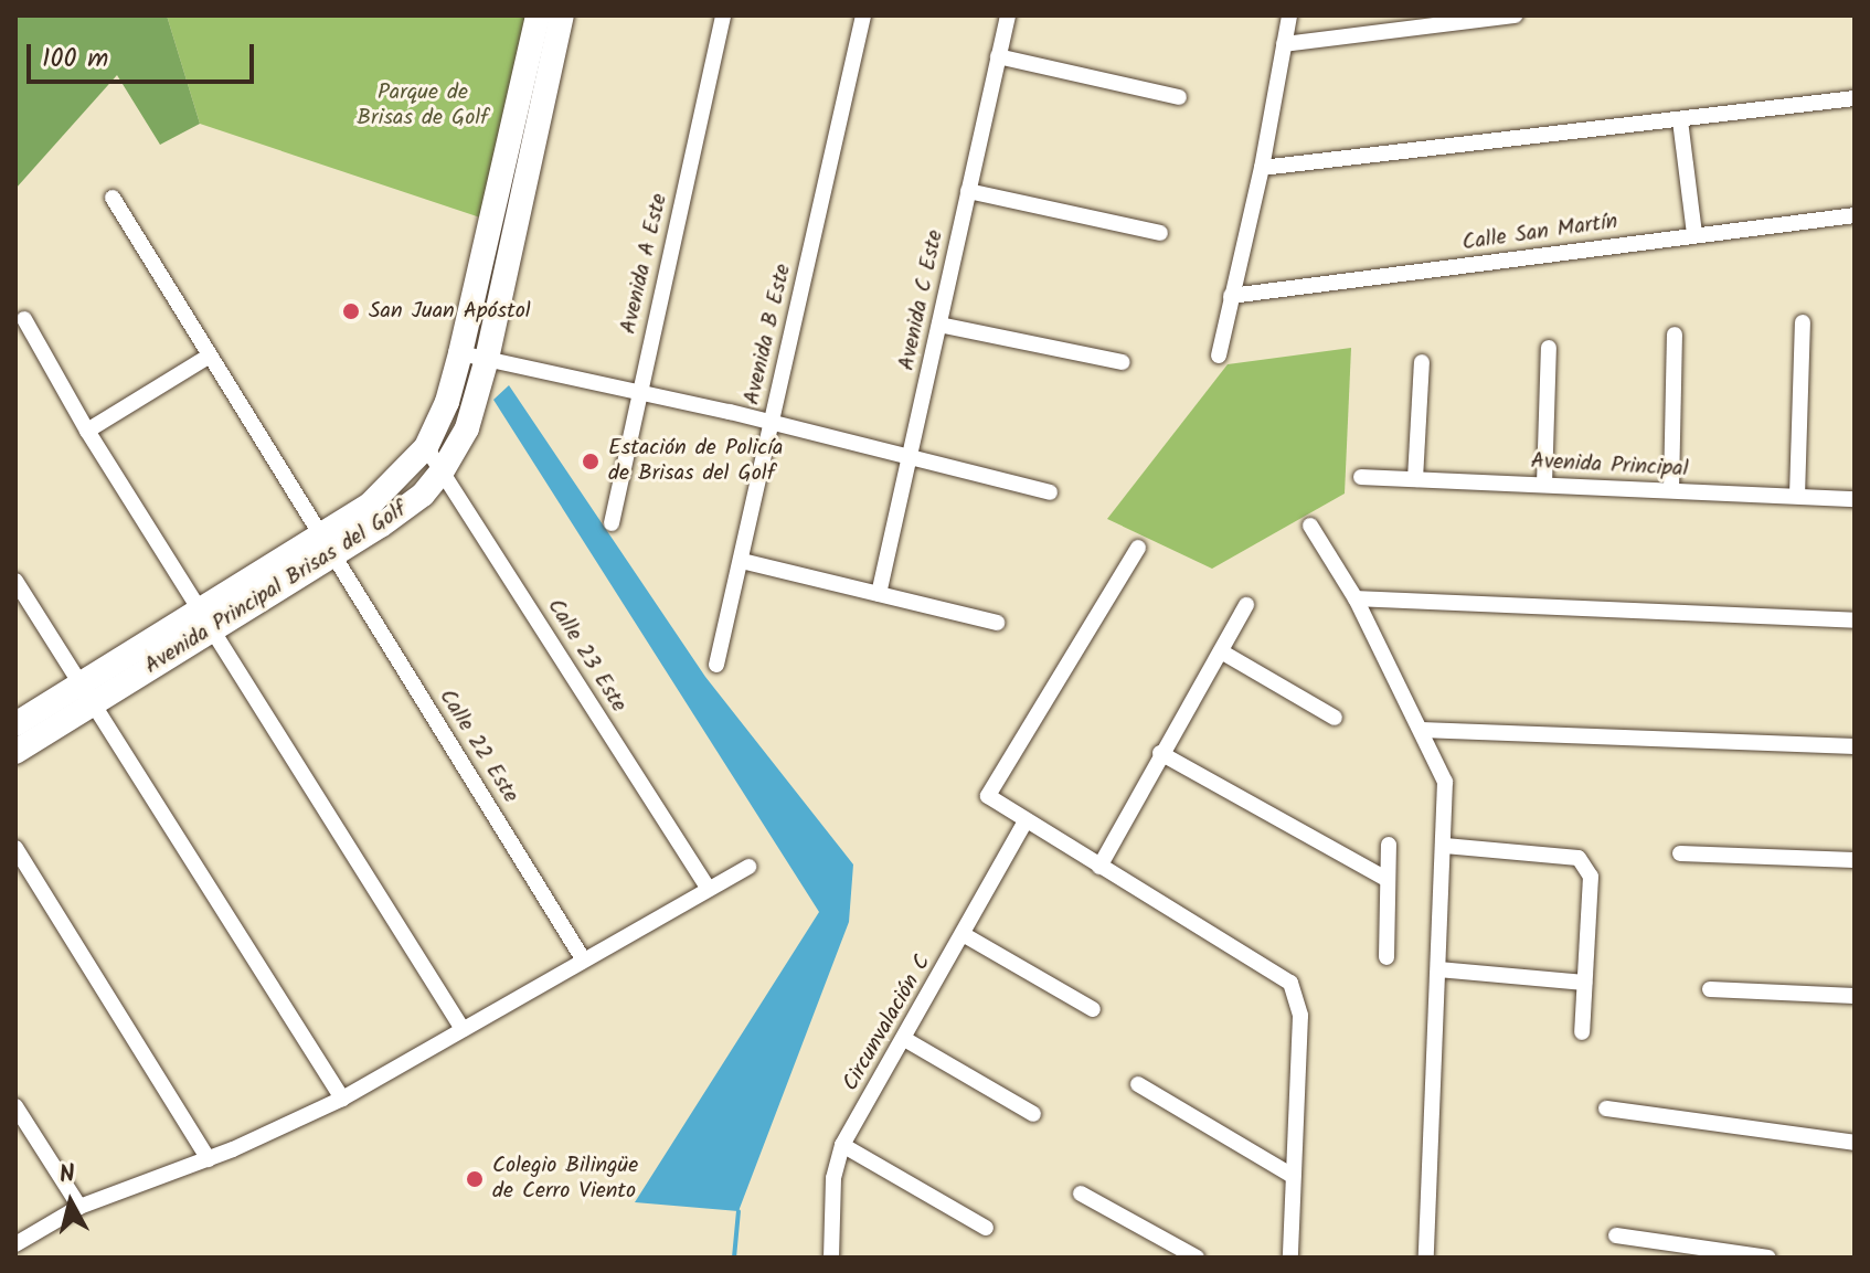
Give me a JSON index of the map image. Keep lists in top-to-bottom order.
{
  "streets": {
    "street": [
      "Calle San Martín",
      "Avenida A Este",
      "Avenida C Este",
      "Avenida B Este",
      "Avenida Principal",
      "Avenida Principal Brisas del Golf",
      "Calle 23 Este",
      "Calle 22 Este",
      "Circunvalación C"
    ]
  },
  "crossings": [
    ["Avenida Principal Brisas del Golf", "Calle 23 Este"],
    ["Avenida Principal Brisas del Golf", "Calle 22 Este"]
  ],
  "parks": ["Parque de Brisas de Golf"],
  "places": ["San Juan Apóstol", "Estación de Policía de Brisas del Golf", "Colegio Bilingüe de Cerro Viento"],
  "scale_bar": "100 m",
  "north": "top"
}
